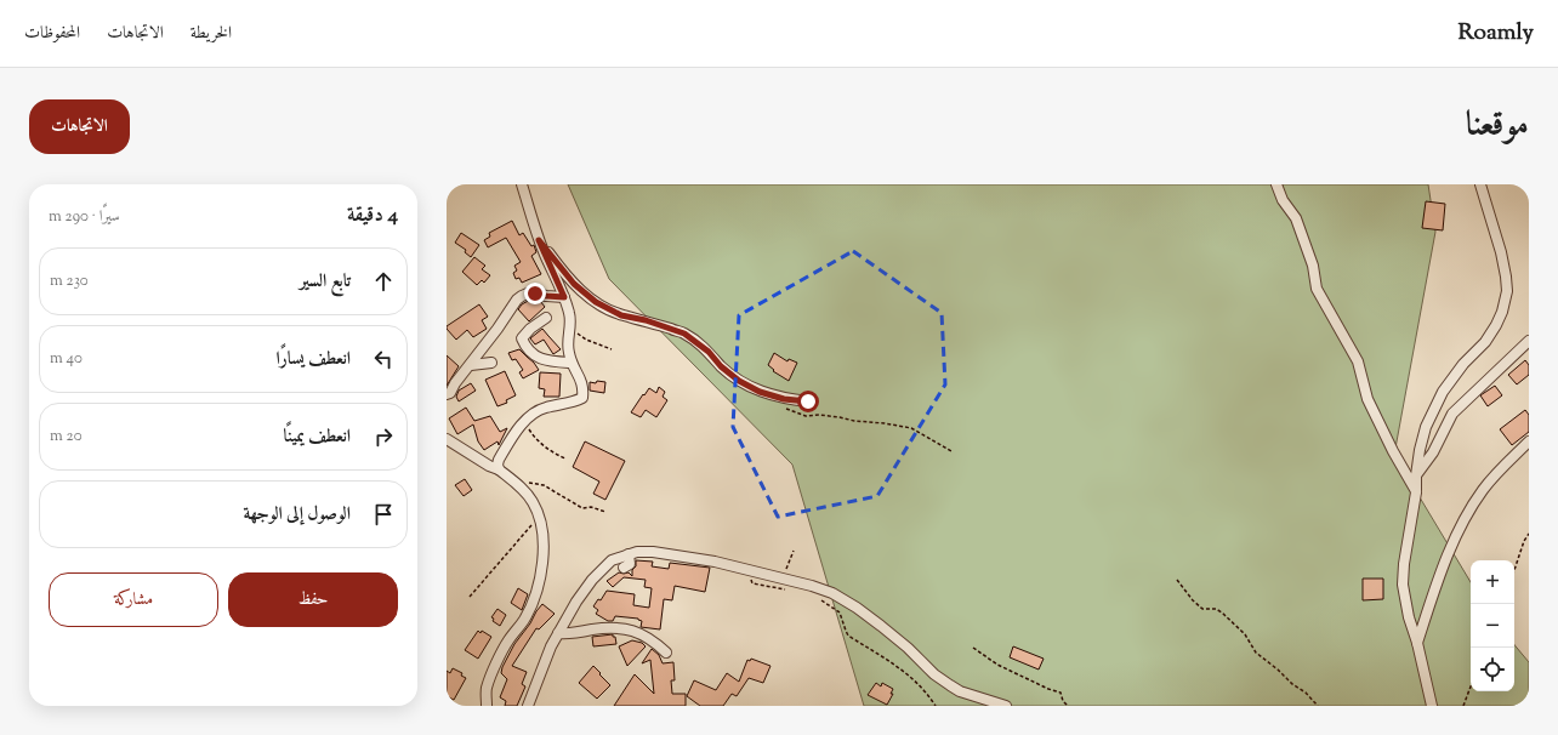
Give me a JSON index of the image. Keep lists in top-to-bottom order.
{
  "page": {
    "header": "Roamly",
    "nav": ["الخريطة", "الاتجاهات", "المحفوظات"],
    "title": "موقعنا",
    "buttons": [
      "الاتجاهات",
      ["حفظ", "مشاركة"]
    ],
    "heading": ["4 دقيقة", "سيرًا · 290 m"],
    "list": [
      ["تابع السير", "230 m"],
      ["انعطف يسارًا", "40 m"],
      ["انعطف يمينًا", "20 m"],
      "الوصول إلى الوجهة"
    ],
    "map_buttons": ["+", "−"]
  }
}
